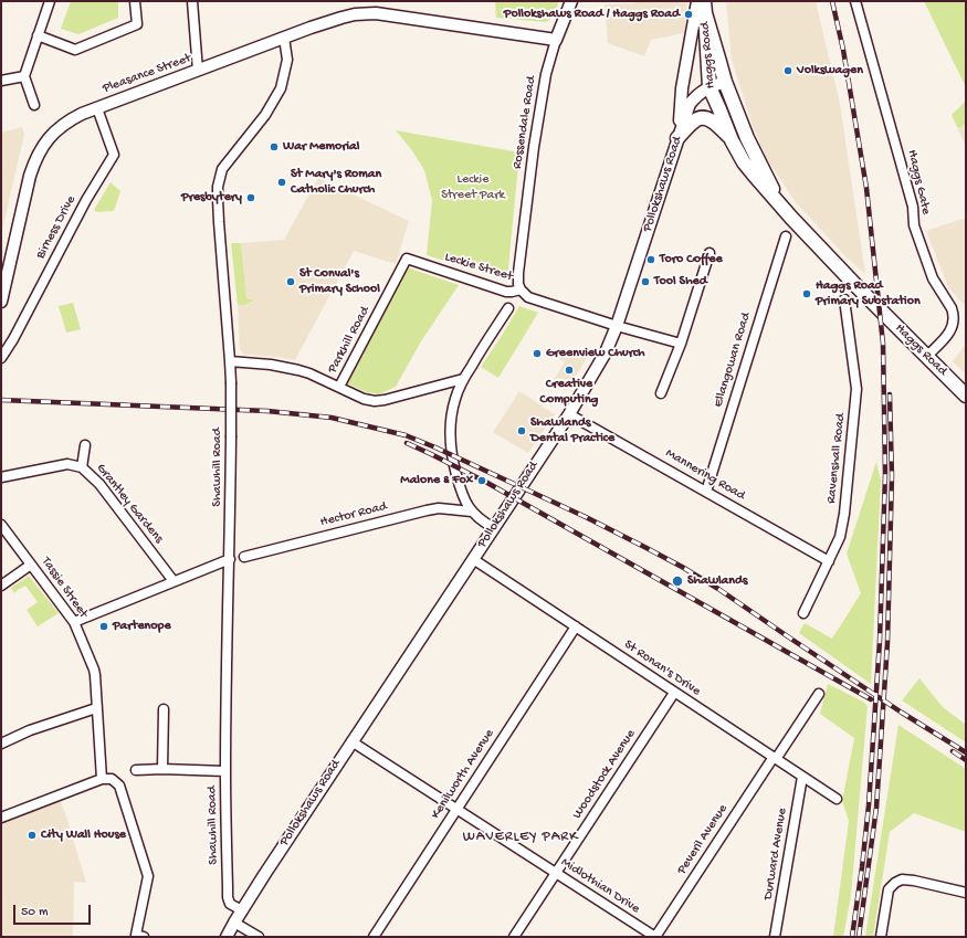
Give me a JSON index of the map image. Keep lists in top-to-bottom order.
{
  "streets": {
    "main road": ["Haggs Road"],
    "street": [
      "Pleasance Street",
      "Rossendale Road",
      "Haggs Gate",
      "Pollokshaws Road",
      "Birness Drive",
      "Leckie Street",
      "Parkhill Road",
      "Ellangowan Road",
      "Ravenshall Road",
      "Shawhill Road",
      "Mannering Road",
      "Grantley Gardens",
      "Hector Road",
      "Tassie Street",
      "St Ronan's Drive",
      "Kenilworth Avenue",
      "Woodstock Avenue",
      "Peveril Avenue",
      "Durward Avenue",
      "Midlothian Drive"
    ]
  },
  "crossings": [
    ["Haggs Road", "Haggs Gate"],
    ["Haggs Road", "Pollokshaws Road"],
    ["Pleasance Street", "Rossendale Road"],
    ["Pleasance Street", "Birness Drive"],
    ["Pleasance Street", "Shawhill Road"],
    ["Rossendale Road", "Leckie Street"],
    ["Pollokshaws Road", "Leckie Street"],
    ["Pollokshaws Road", "Shawhill Road"],
    ["Pollokshaws Road", "Mannering Road"],
    ["Pollokshaws Road", "St Ronan's Drive"],
    ["Pollokshaws Road", "Midlothian Drive"],
    ["Leckie Street", "Parkhill Road"],
    ["Ellangowan Road", "Mannering Road"],
    ["Ravenshall Road", "Mannering Road"],
    ["St Ronan's Drive", "Kenilworth Avenue"],
    ["St Ronan's Drive", "Woodstock Avenue"],
    ["St Ronan's Drive", "Peveril Avenue"],
    ["St Ronan's Drive", "Durward Avenue"],
    ["Kenilworth Avenue", "Midlothian Drive"],
    ["Woodstock Avenue", "Midlothian Drive"],
    ["Peveril Avenue", "Midlothian Drive"]
  ],
  "districts": ["WAVERLEY PARK"],
  "parks": ["Leckie Street Park"],
  "places": [
    "Pollokshaws Road / Haggs Road",
    "Volkswagen",
    "War Memorial",
    "St Mary's Roman Catholic Church",
    "Presbytery",
    "Toro Coffee",
    "St Conval's Primary School",
    "Tool Shed",
    "Haggs Road Primary Substation",
    "Greenview Church",
    "Creative Computing",
    "Shawlands Dental Practice",
    "Malone & Fox",
    "Shawlands",
    "Partenope",
    "City Wall House"
  ],
  "scale_bar": "50 m"
}
